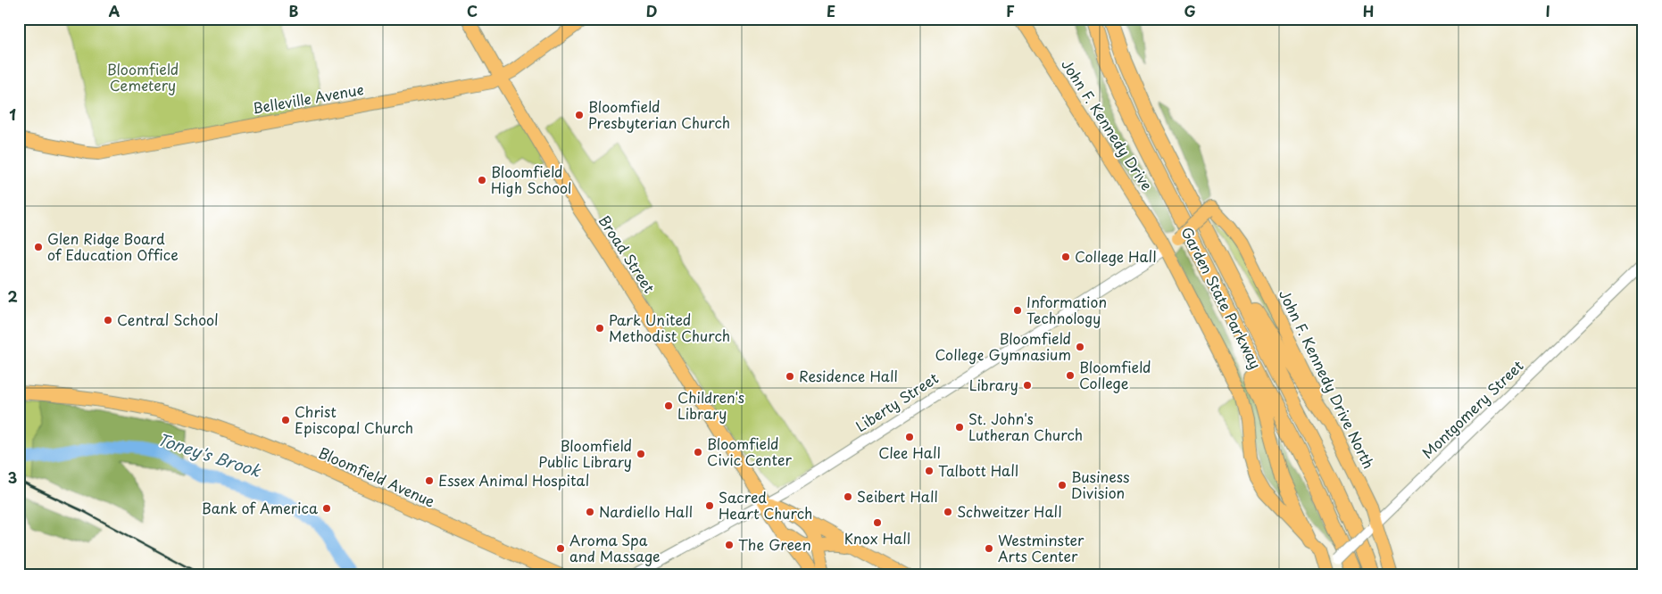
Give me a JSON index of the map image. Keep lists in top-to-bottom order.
{
  "streets": {
    "highway": ["Garden State Parkway"],
    "main road": [
      "Belleville Avenue",
      "John F. Kennedy Drive",
      "Broad Street",
      "John F. Kennedy Drive North",
      "Liberty Street",
      "Bloomfield Avenue"
    ],
    "street": ["Montgomery Street"]
  },
  "crossings": [
    ["Belleville Avenue", "Broad Street"],
    ["John F. Kennedy Drive", "Liberty Street"],
    ["John F. Kennedy Drive", "Montgomery Street"],
    ["Broad Street", "Liberty Street"],
    ["Garden State Parkway", "John F. Kennedy Drive North"],
    ["Garden State Parkway", "Liberty Street"],
    ["John F. Kennedy Drive North", "Liberty Street"],
    ["John F. Kennedy Drive North", "Montgomery Street"]
  ],
  "water": ["Toney's Brook"],
  "parks": ["Bloomfield Cemetery"],
  "places": [
    "Bloomfield Presbyterian Church",
    "Bloomfield High School",
    "Glen Ridge Board of Education Office",
    "College Hall",
    "Information Technology",
    "Central School",
    "Park United Methodist Church",
    "Bloomfield College Gymnasium",
    "Bloomfield College",
    "Residence Hall",
    "Library",
    "Children's Library",
    "Christ Episcopal Church",
    "St. John's Lutheran Church",
    "Clee Hall",
    "Bloomfield Civic Center",
    "Bloomfield Public Library",
    "Talbott Hall",
    "Essex Animal Hospital",
    "Business Division",
    "Seibert Hall",
    "Sacred Heart Church",
    "Bank of America",
    "Nardiello Hall",
    "Schweitzer Hall",
    "Knox Hall",
    "The Green",
    "Aroma Spa and Massage",
    "Westminster Arts Center"
  ],
  "grid": {
    "columns": [
      "A",
      "B",
      "C",
      "D",
      "E",
      "F",
      "G",
      "H",
      "I"
    ],
    "rows": ["1", "2", "3"]
  }
}
